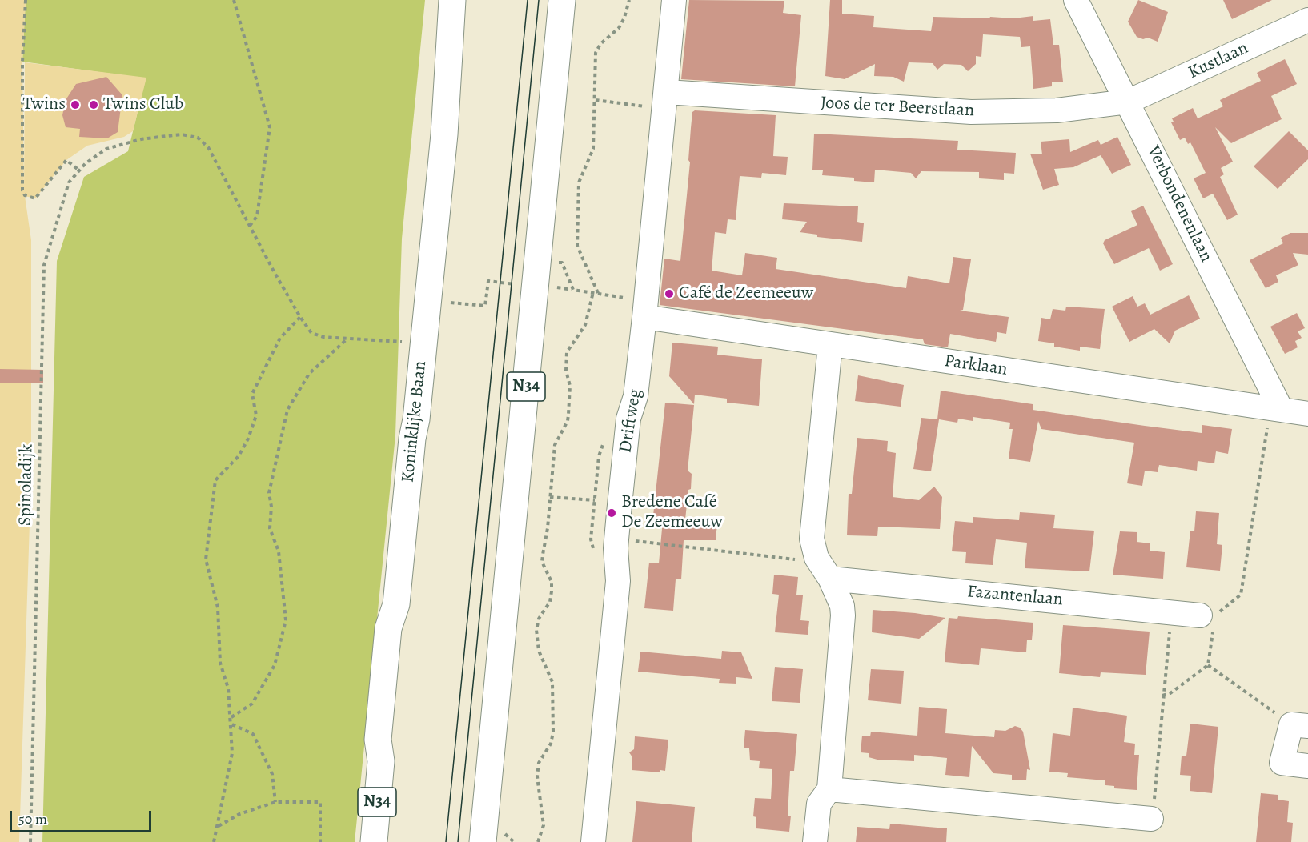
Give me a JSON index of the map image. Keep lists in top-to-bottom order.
{
  "streets": {
    "main road": ["N34", "Koninklijke Baan"],
    "street": [
      "Kustlaan",
      "Joos de ter Beerstlaan",
      "Verbondenenlaan",
      "Parklaan",
      "Driftweg",
      "Fazantenlaan"
    ],
    "path": ["Spinoladijk"]
  },
  "crossings": [
    ["Kustlaan", "Joos de ter Beerstlaan"],
    ["Kustlaan", "Verbondenenlaan"],
    ["Joos de ter Beerstlaan", "Verbondenenlaan"],
    ["Joos de ter Beerstlaan", "Driftweg"],
    ["Verbondenenlaan", "Parklaan"],
    ["Parklaan", "Driftweg"]
  ],
  "places": [
    "Twins",
    "Twins Club",
    "Café de Zeemeeuw",
    "Bredene Café De Zeemeeuw"
  ],
  "scale_bar": "50 m"
}
